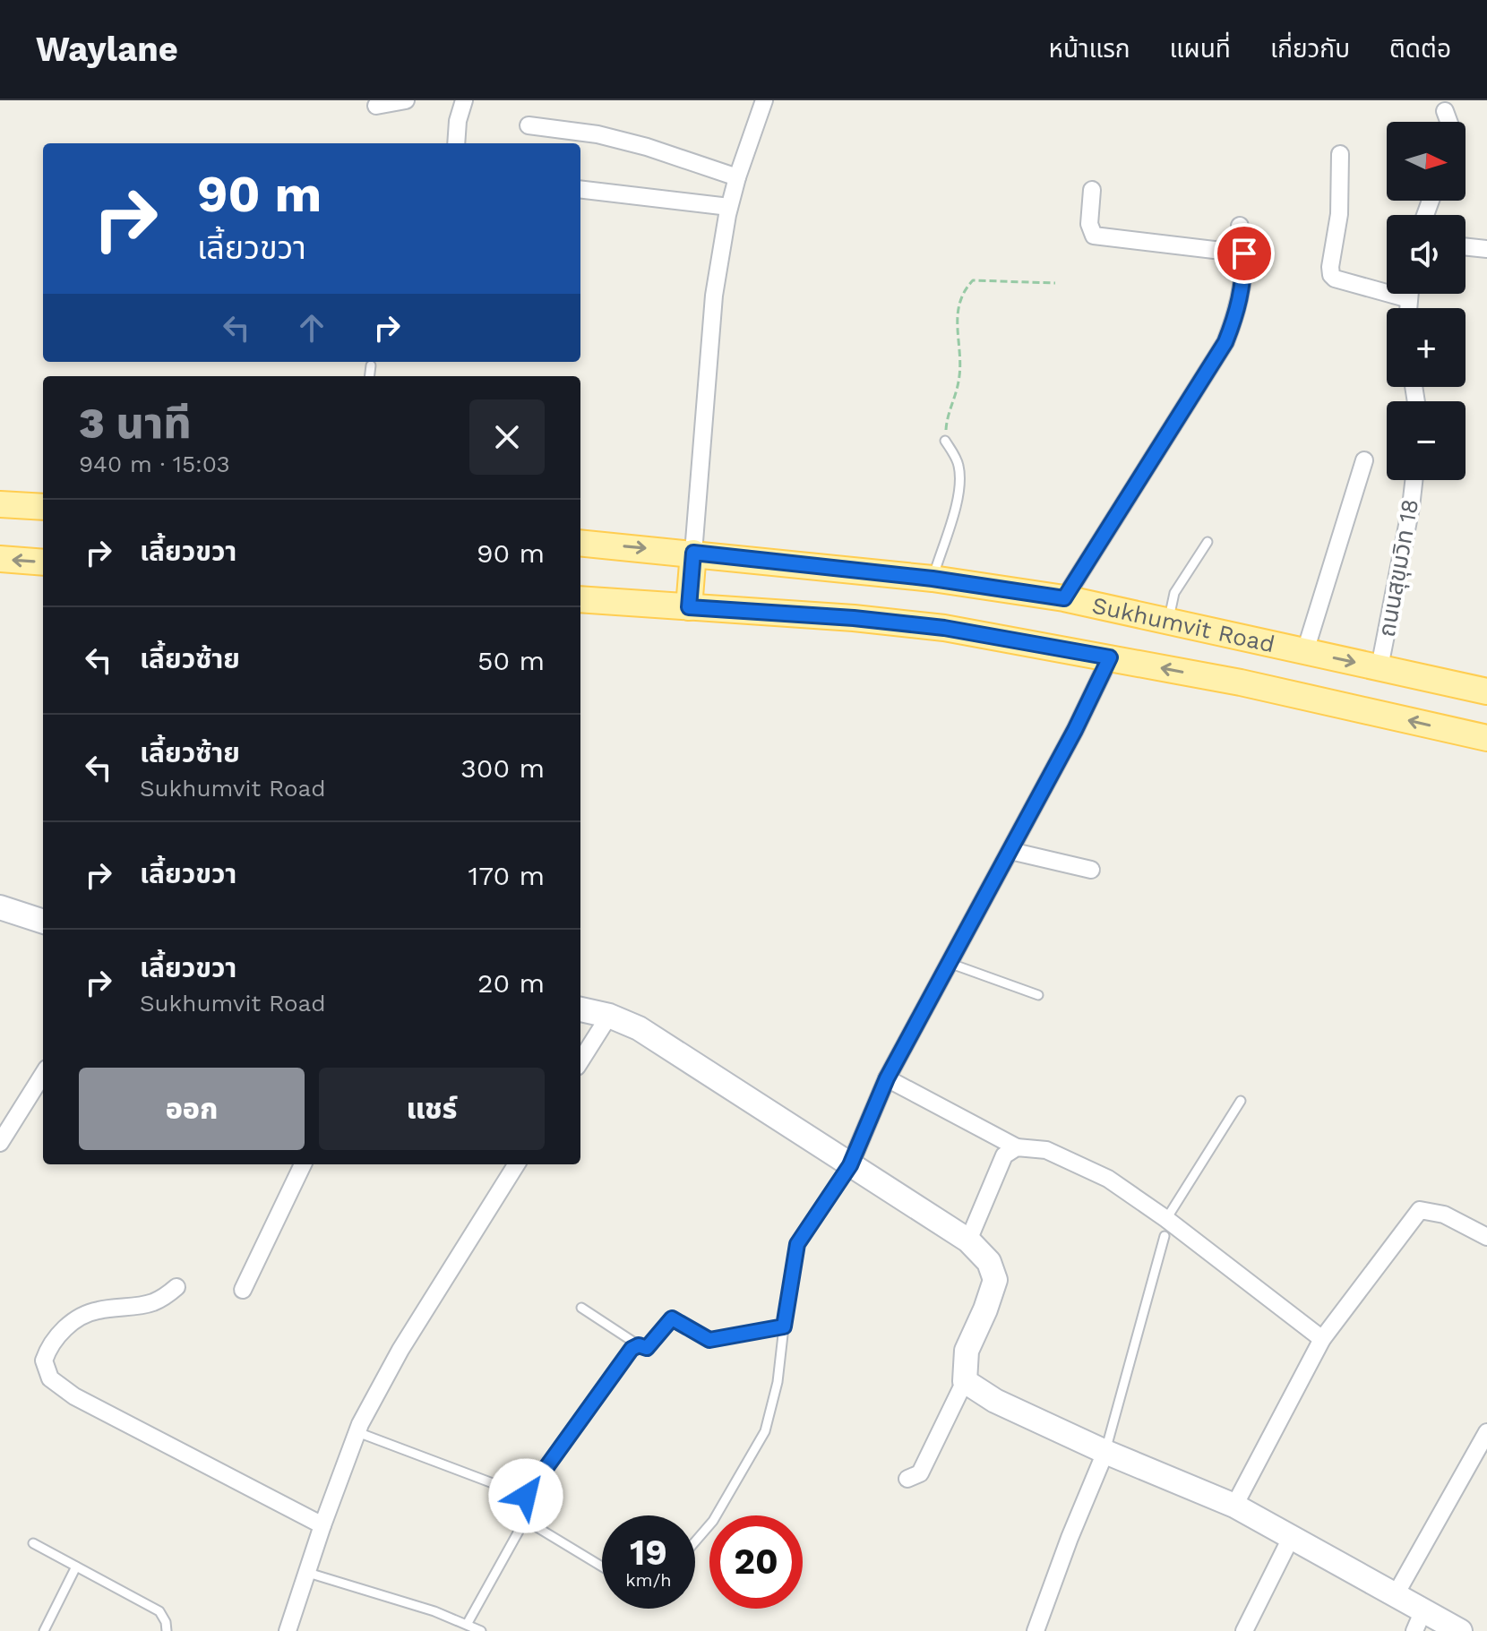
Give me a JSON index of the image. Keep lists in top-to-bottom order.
{
  "streets": {
    "main road": ["Sukhumvit Road"],
    "street": ["ถนนสุขุมวิท 18"]
  },
  "crossings": [
    ["ถนนสุขุมวิท 18", "Sukhumvit Road"]
  ],
  "north": "right",
  "page": {
    "header": "Waylane",
    "nav": [
      "หน้าแรก",
      "แผนที่",
      "เกี่ยวกับ",
      "ติดต่อ"
    ],
    "map_buttons": ["+", "−"],
    "turn": ["90 m", "เลี้ยวขวา"],
    "heading": ["3 นาที", "940 m · 15:03"],
    "list": [
      {
        "name": "เลี้ยวขวา",
        "value": "90 m"
      },
      {
        "name": "เลี้ยวซ้าย",
        "value": "50 m"
      },
      {
        "name": "เลี้ยวซ้าย",
        "note": "Sukhumvit Road",
        "value": "300 m"
      },
      {
        "name": "เลี้ยวขวา",
        "value": "170 m"
      },
      {
        "name": "เลี้ยวขวา",
        "note": "Sukhumvit Road",
        "value": "20 m"
      }
    ],
    "buttons": ["ออก", "แชร์"],
    "speed": "19 km/h",
    "limit": "20"
  }
}
